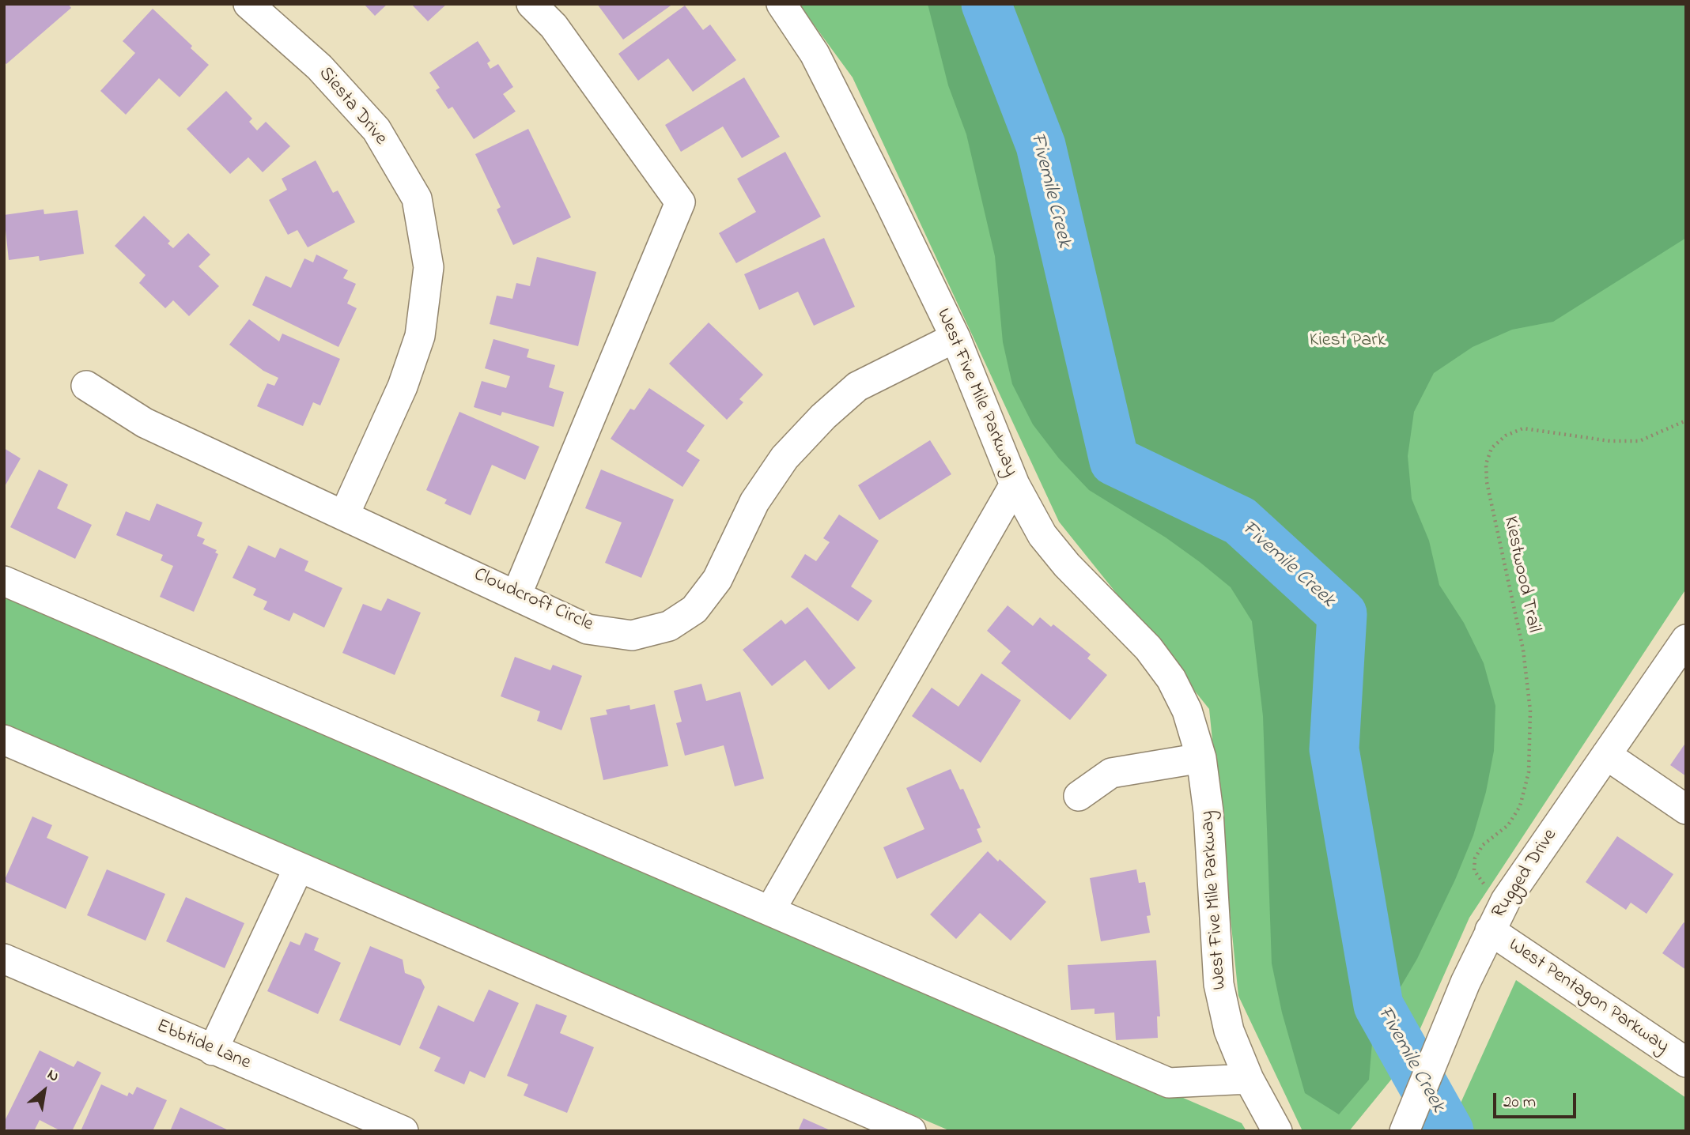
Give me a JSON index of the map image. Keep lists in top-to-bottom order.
{
  "streets": {
    "street": [
      "Siesta Drive",
      "West Five Mile Parkway",
      "Cloudcroft Circle",
      "Rugged Drive",
      "West Pentagon Parkway",
      "Ebbtide Lane"
    ],
    "path": ["Kiestwood Trail"]
  },
  "crossings": [
    ["Siesta Drive", "Cloudcroft Circle"],
    ["West Five Mile Parkway", "Cloudcroft Circle"],
    ["Rugged Drive", "West Pentagon Parkway"]
  ],
  "water": ["Fivemile Creek"],
  "parks": ["Kiest Park"],
  "scale_bar": "20 m",
  "north": "top right"
}
